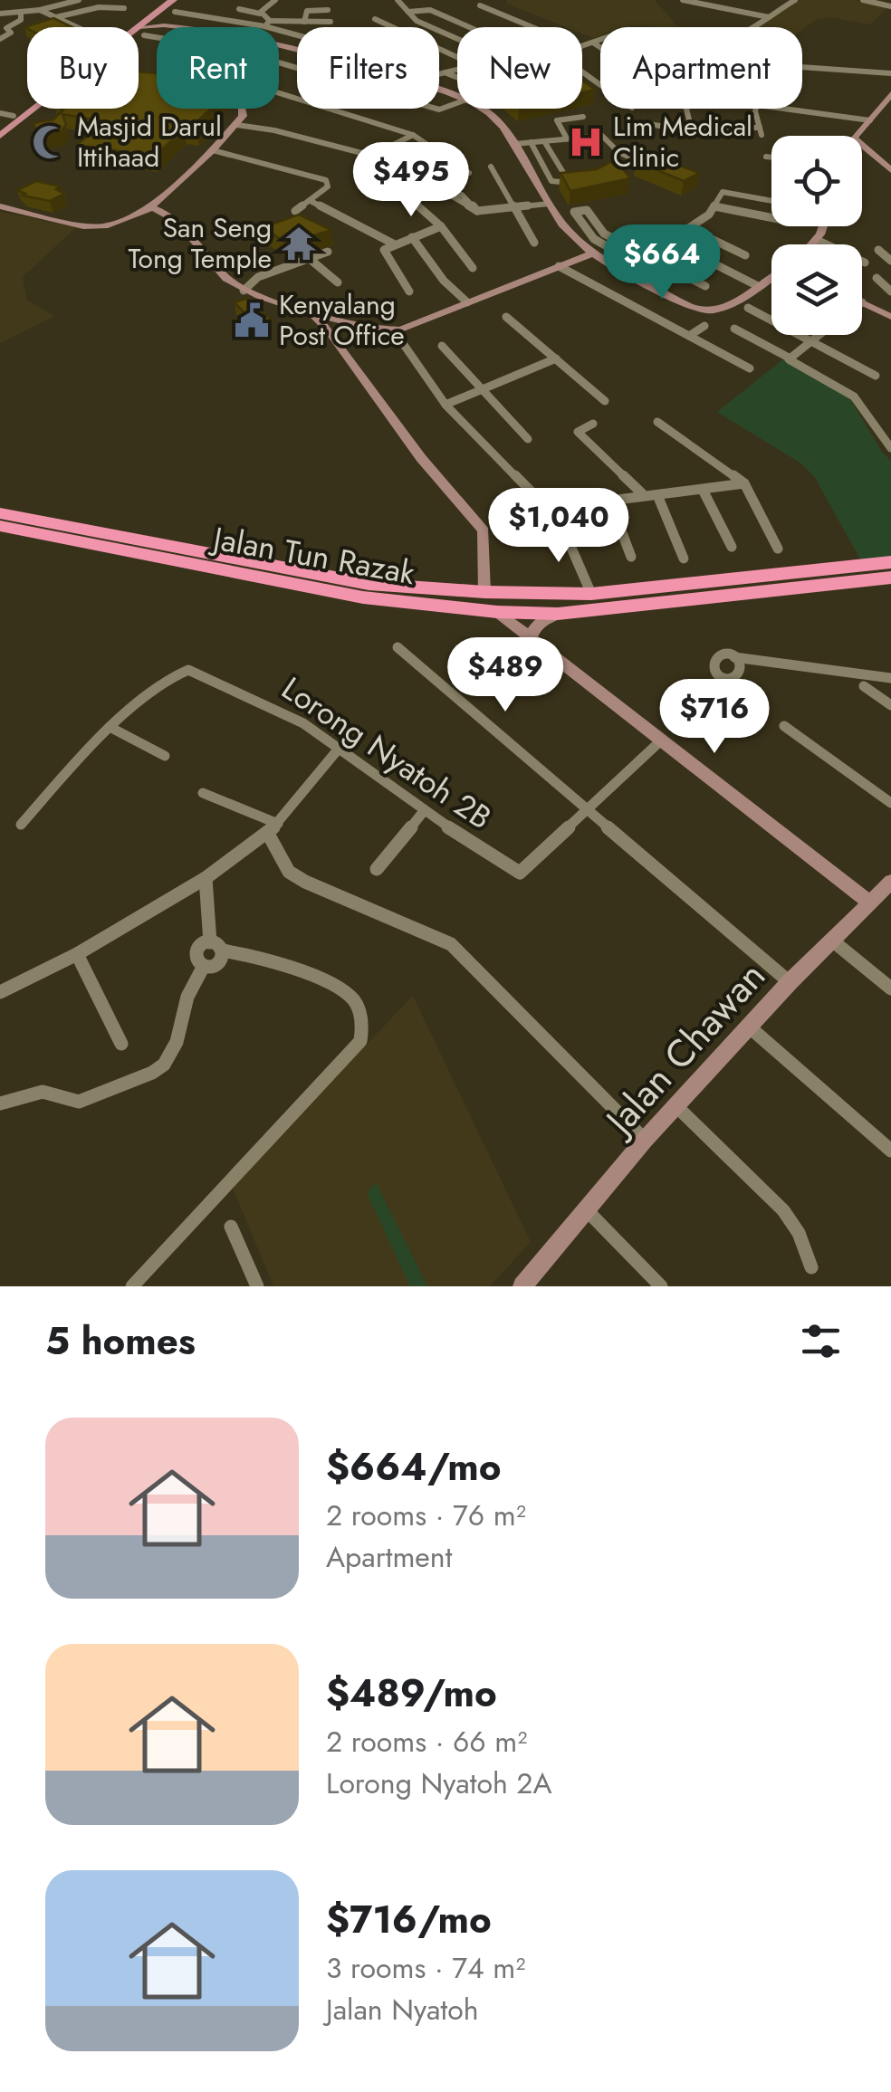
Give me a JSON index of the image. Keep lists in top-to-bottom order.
{
  "streets": {
    "highway": ["Jalan Tun Razak"],
    "street": ["Lorong Nyatoh 2B", "Jalan Chawan"]
  },
  "places": {
    "mosque": ["Masjid Darul Ittihaad"],
    "hospital": ["Lim Medical Clinic"],
    "temple": ["San Seng Tong Temple"],
    "public building": ["Kenyalang Post Office"]
  },
  "page": {
    "chip": [
      "Buy",
      "Rent",
      "Filters",
      "New",
      "Apartment"
    ],
    "price": [
      "$495",
      "$664",
      "$1,040",
      "$489",
      "$716"
    ],
    "heading": "5 homes",
    "list": [
      {
        "name": "$664/mo",
        "note": "2 rooms · 76 m² · Apartment"
      },
      {
        "name": "$489/mo",
        "note": "2 rooms · 66 m² · Lorong Nyatoh 2A"
      },
      {
        "name": "$716/mo",
        "note": "3 rooms · 74 m² · Jalan Nyatoh"
      }
    ]
  }
}
